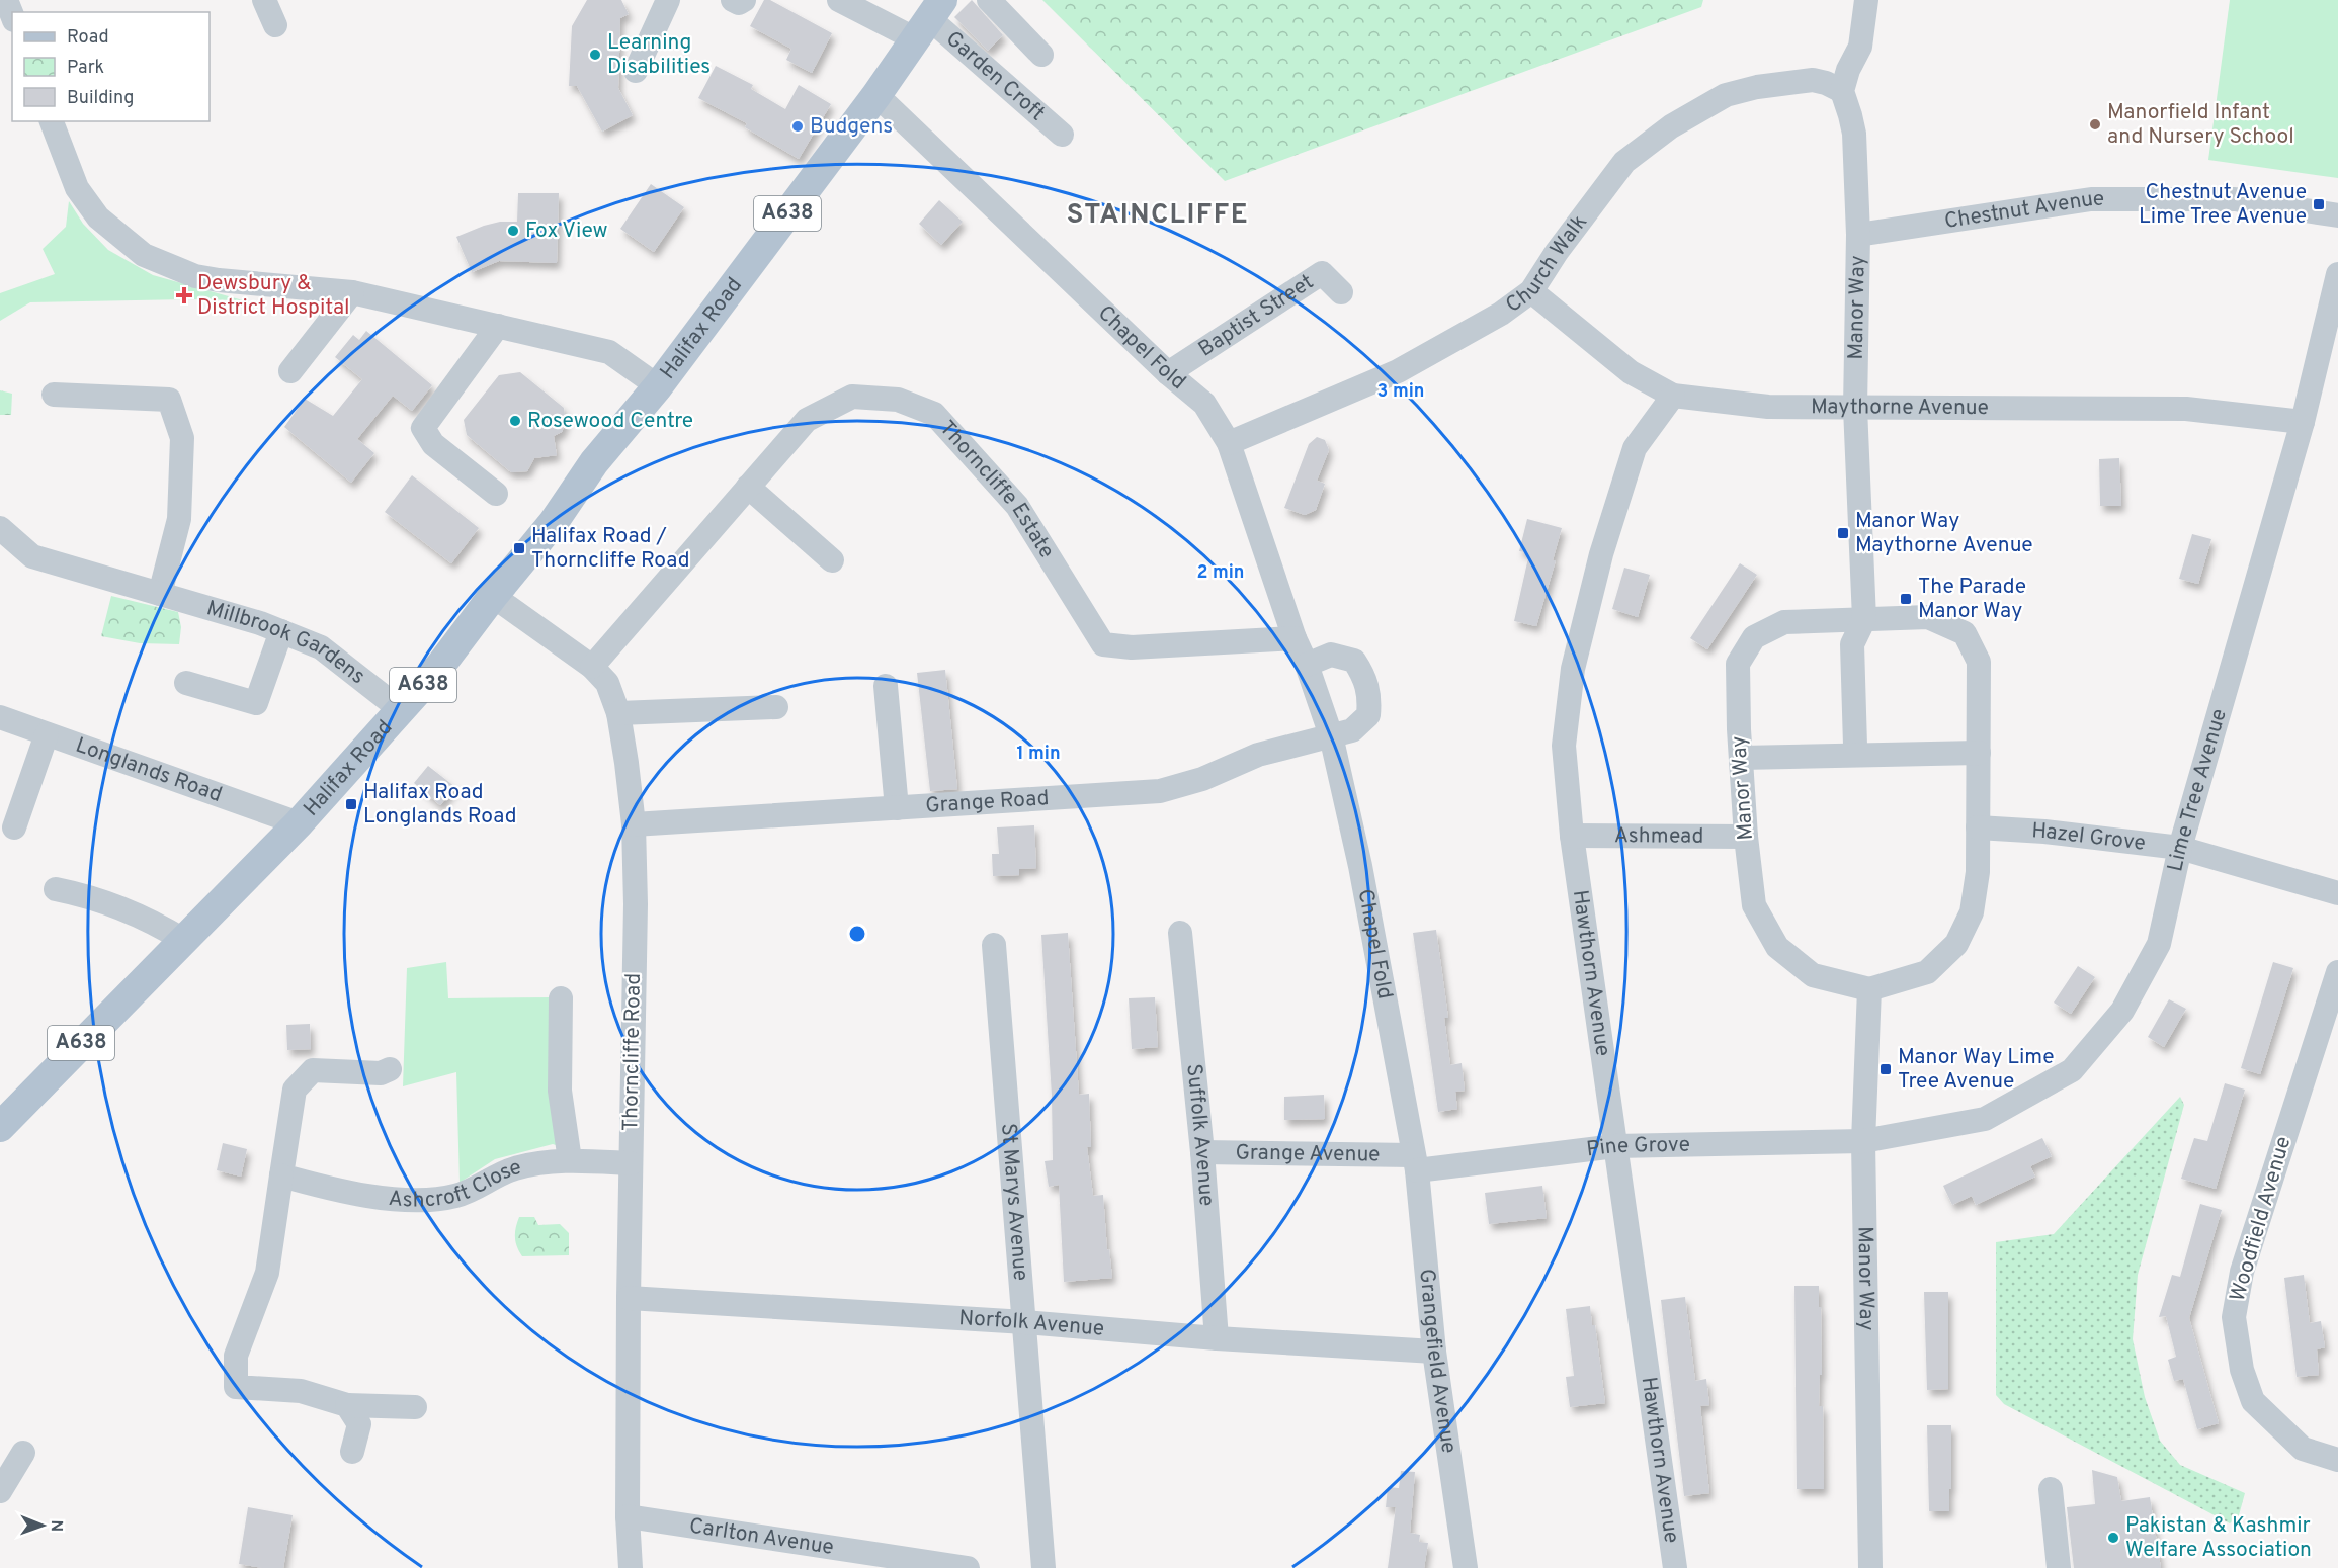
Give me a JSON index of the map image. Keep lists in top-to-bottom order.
{
  "streets": {
    "main road": ["A638", "Halifax Road"],
    "street": [
      "Garden Croft",
      "Chestnut Avenue",
      "Church Walk",
      "Manor Way",
      "Baptist Street",
      "Chapel Fold",
      "Maythorne Avenue",
      "Thorncliffe Estate",
      "Millbrook Gardens",
      "Longlands Road",
      "Lime Tree Avenue",
      "Grange Road",
      "Ashmead",
      "Hazel Grove",
      "Hawthorn Avenue",
      "Thorncliffe Road",
      "Suffolk Avenue",
      "Pine Grove",
      "Grange Avenue",
      "Ashcroft Close",
      "St Marys Avenue",
      "Woodfield Avenue",
      "Norfolk Avenue",
      "Grangefield Avenue",
      "Carlton Avenue"
    ]
  },
  "crossings": [
    ["Garden Croft", "Halifax Road"],
    ["Chestnut Avenue", "Manor Way"],
    ["Church Walk", "Manor Way"],
    ["Church Walk", "Chapel Fold"],
    ["Church Walk", "Maythorne Avenue"],
    ["Manor Way", "Maythorne Avenue"],
    ["Manor Way", "Lime Tree Avenue"],
    ["Manor Way", "Ashmead"],
    ["Manor Way", "Hazel Grove"],
    ["Manor Way", "Pine Grove"],
    ["Baptist Street", "Chapel Fold"],
    ["Halifax Road", "Chapel Fold"],
    ["Halifax Road", "Millbrook Gardens"],
    ["Halifax Road", "Longlands Road"],
    ["Halifax Road", "Thorncliffe Road"],
    ["Chapel Fold", "Thorncliffe Estate"],
    ["Chapel Fold", "Grange Road"],
    ["Chapel Fold", "Pine Grove"],
    ["Chapel Fold", "Grange Avenue"],
    ["Chapel Fold", "Grangefield Avenue"],
    ["Maythorne Avenue", "Lime Tree Avenue"],
    ["Maythorne Avenue", "Hawthorn Avenue"],
    ["Thorncliffe Estate", "Thorncliffe Road"],
    ["Lime Tree Avenue", "Hazel Grove"],
    ["Lime Tree Avenue", "Pine Grove"],
    ["Grange Road", "Thorncliffe Road"],
    ["Ashmead", "Hawthorn Avenue"],
    ["Hawthorn Avenue", "Pine Grove"],
    ["Thorncliffe Road", "Ashcroft Close"],
    ["Thorncliffe Road", "Norfolk Avenue"],
    ["Thorncliffe Road", "Carlton Avenue"],
    ["Suffolk Avenue", "Grange Avenue"],
    ["Suffolk Avenue", "Norfolk Avenue"],
    ["Pine Grove", "Grange Avenue"],
    ["Pine Grove", "Grangefield Avenue"],
    ["Grange Avenue", "Grangefield Avenue"],
    ["St Marys Avenue", "Norfolk Avenue"],
    ["Norfolk Avenue", "Grangefield Avenue"]
  ],
  "districts": ["STAINCLIFFE"],
  "places": {
    "other": [
      "Learning Disabilities",
      "Manorfield Infant and Nursery School",
      "Budgens",
      "Fox View",
      "Rosewood Centre",
      "Pakistan & Kashmir Welfare Association"
    ],
    "transit": [
      "Chestnut Avenue Lime Tree Avenue",
      "Manor Way Maythorne Avenue",
      "Halifax Road / Thorncliffe Road",
      "The Parade Manor Way",
      "Halifax Road Longlands Road",
      "Manor Way Lime Tree Avenue"
    ],
    "health": ["Dewsbury & District Hospital"]
  },
  "legend": ["Road", "Park", "Building"],
  "north": "right",
  "rings": ["3 min", "2 min", "1 min"]
}
